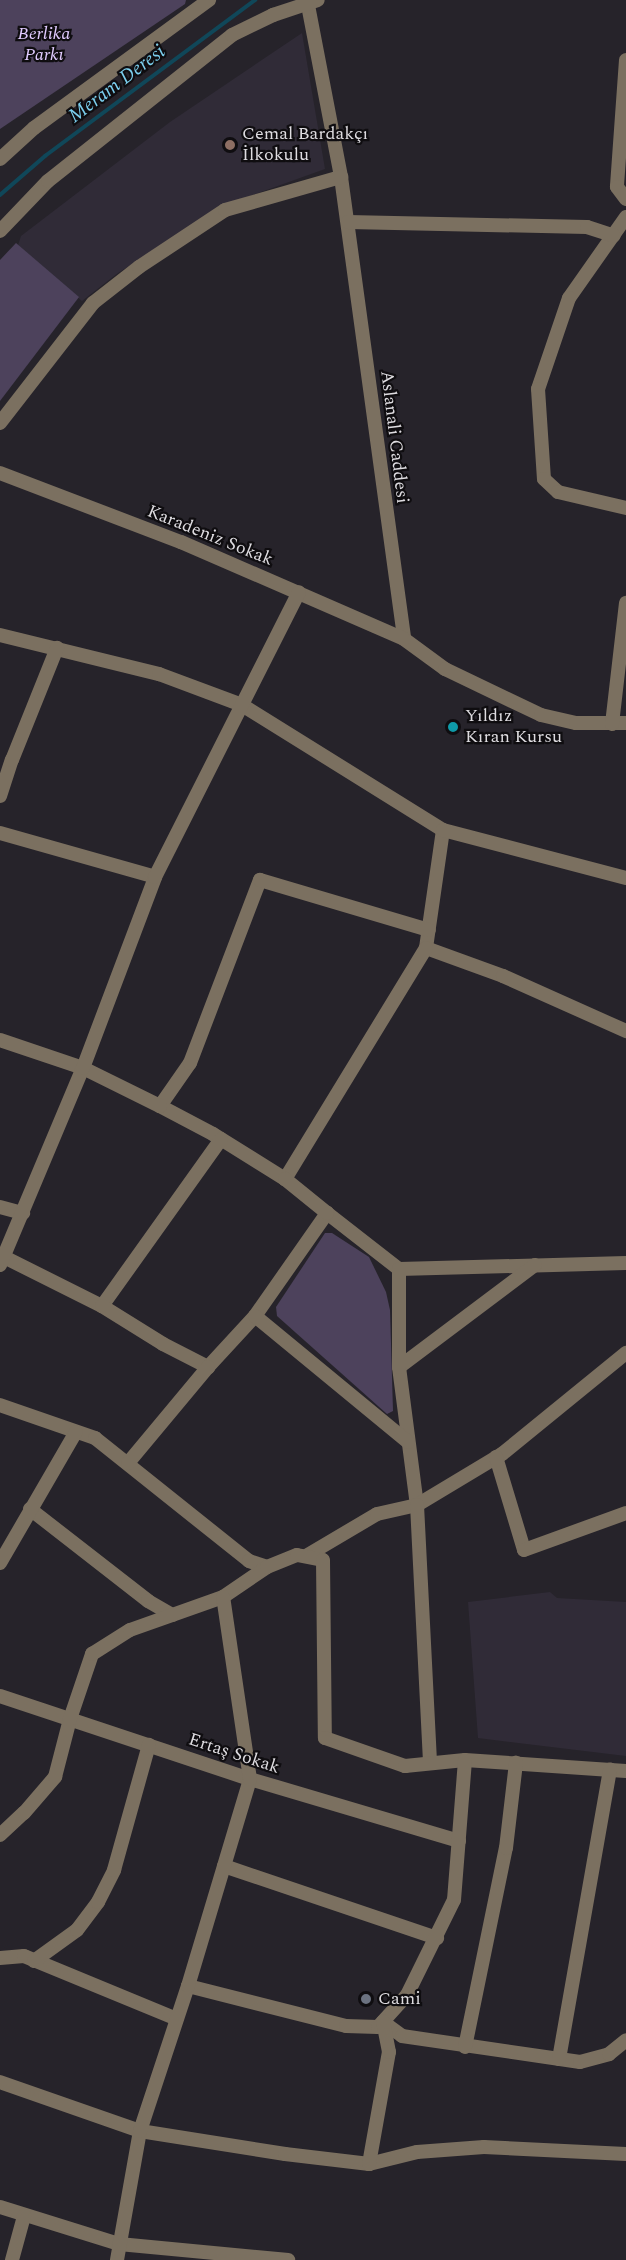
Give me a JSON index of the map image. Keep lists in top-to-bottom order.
{
  "streets": {
    "street": ["Aslanali Caddesi", "Karadeniz Sokak", "Ertaş Sokak"]
  },
  "crossings": [
    ["Aslanali Caddesi", "Karadeniz Sokak"]
  ],
  "water": ["Meram Deresi"],
  "parks": ["Berlika Parkı"],
  "places": ["Cemal Bardakçı İlkokulu", "Yıldız Kıran Kursu", "Cami"]
}
